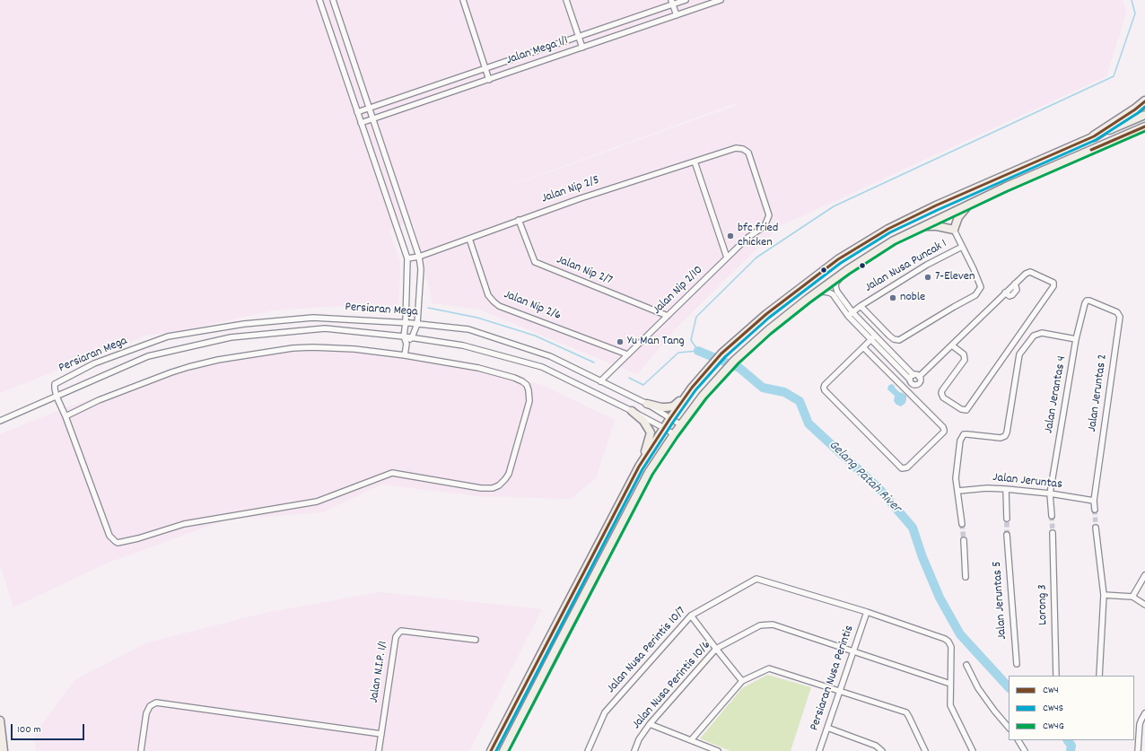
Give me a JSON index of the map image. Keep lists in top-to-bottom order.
{
  "streets": {
    "street": [
      "Jalan Mega 1/1",
      "Jalan Nip 2/5",
      "Jalan Nusa Puncak 1",
      "Jalan Nip 2/7",
      "Jalan Nip 2/10",
      "Jalan Nip 2/6",
      "Persiaran Mega",
      "Jalan Jeruntas 2",
      "Jalan Jerantas 4",
      "Jalan Jeruntas",
      "Jalan Jeruntas 5",
      "Lorong 3",
      "Jalan Nusa Perintis 10/7",
      "Jalan N.I.P. 1/1",
      "Persiaran Nusa Perintis",
      "Jalan Nusa Perintis 10/6"
    ]
  },
  "crossings": [
    ["Jalan Nip 2/5", "Jalan Nip 2/7"],
    ["Jalan Nip 2/5", "Jalan Nip 2/10"],
    ["Jalan Nip 2/5", "Jalan Nip 2/6"],
    ["Jalan Nip 2/7", "Jalan Nip 2/10"],
    ["Jalan Nip 2/10", "Jalan Nip 2/6"],
    ["Jalan Nip 2/10", "Persiaran Mega"],
    ["Jalan Jeruntas 2", "Jalan Jerantas 4"],
    ["Jalan Jeruntas 2", "Jalan Jeruntas"],
    ["Jalan Jerantas 4", "Jalan Jeruntas"],
    ["Jalan Nusa Perintis 10/7", "Persiaran Nusa Perintis"],
    ["Jalan Nusa Perintis 10/7", "Jalan Nusa Perintis 10/6"],
    ["Persiaran Nusa Perintis", "Jalan Nusa Perintis 10/6"]
  ],
  "water": ["Gelang Patah River"],
  "places": [
    "bfc fried chicken",
    "7-Eleven",
    "noble",
    "Yu Man Tang"
  ],
  "lines": ["transit line CW4", "transit line CW4S", "transit line CW4G"],
  "legend": ["CW4", "CW4S", "CW4G"],
  "scale_bar": "100 m"
}
